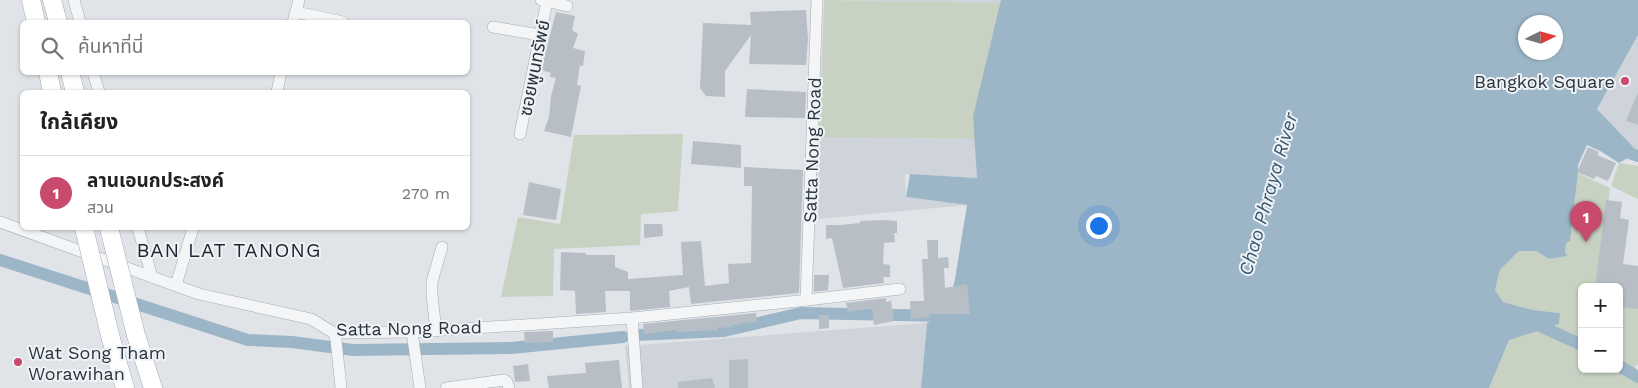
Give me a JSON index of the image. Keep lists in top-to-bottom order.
{
  "streets": {
    "street": ["ซอยพูนทรัพย์", "Satta Nong Road"]
  },
  "districts": ["BAN LAT TANONG"],
  "water": ["Chao Phraya River"],
  "places": ["Bangkok Square", "Wat Song Tham Worawihan"],
  "north": "right",
  "page": {
    "search": "ค้นหาที่นี่",
    "heading": "ใกล้เคียง",
    "list": [
      {
        "mark": "1",
        "name": "ลานเอนกประสงค์",
        "note": "สวน",
        "value": "270 m"
      }
    ],
    "pins": "1",
    "map_buttons": ["+", "−"]
  }
}
